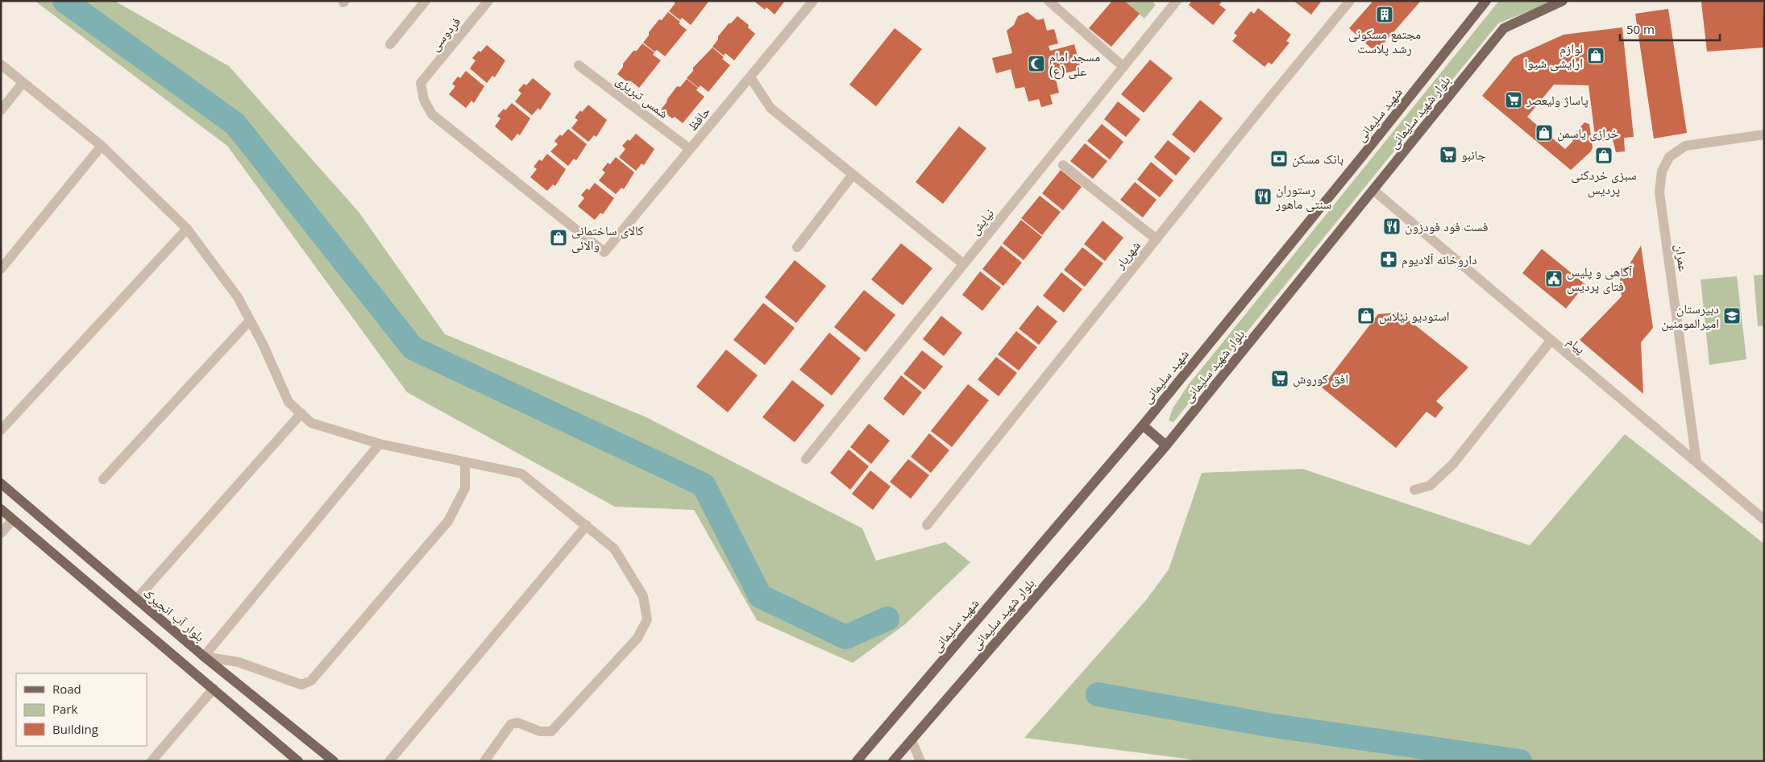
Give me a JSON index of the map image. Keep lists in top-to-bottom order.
{
  "streets": {
    "main road": ["بلوار شهید سلیمانی", "شهید سلیمانی", "بلوار آب انجیرک"],
    "street": [
      "فردوسی",
      "شمس تبریزی",
      "حافظ",
      "نیایش",
      "شهریار",
      "عمران",
      "پیام"
    ]
  },
  "crossings": [
    ["فردوسی", "حافظ"],
    ["شمس تبریزی", "حافظ"],
    ["بلوار شهید سلیمانی", "پیام"],
    ["عمران", "پیام"]
  ],
  "places": {
    "building": ["مجتمع مسکونی رشد پلاست"],
    "shop": [
      "لوازم ارایشی شیوا",
      "خرازی یاسمن",
      "سبزی خردکنی پردیس",
      "کالای ساختمانی والائی",
      "استودیو نیلاس"
    ],
    "mosque": ["مسجد امام علی (ع)"],
    "supermarket": ["پاساژ ولیعصر", "جانبو", "افق کوروش"],
    "bank": ["بانک مسکن"],
    "restaurant": ["رستوران سنتی ماهور", "فست فود فودزون"],
    "pharmacy": ["داروخانه آلادیوم"],
    "public building": ["آگاهی و پلیس فتای پردیس"],
    "school or university": ["دبیرستان امیرالمومنین"]
  },
  "legend": ["Road", "Park", "Building"],
  "scale_bar": "50 m"
}
